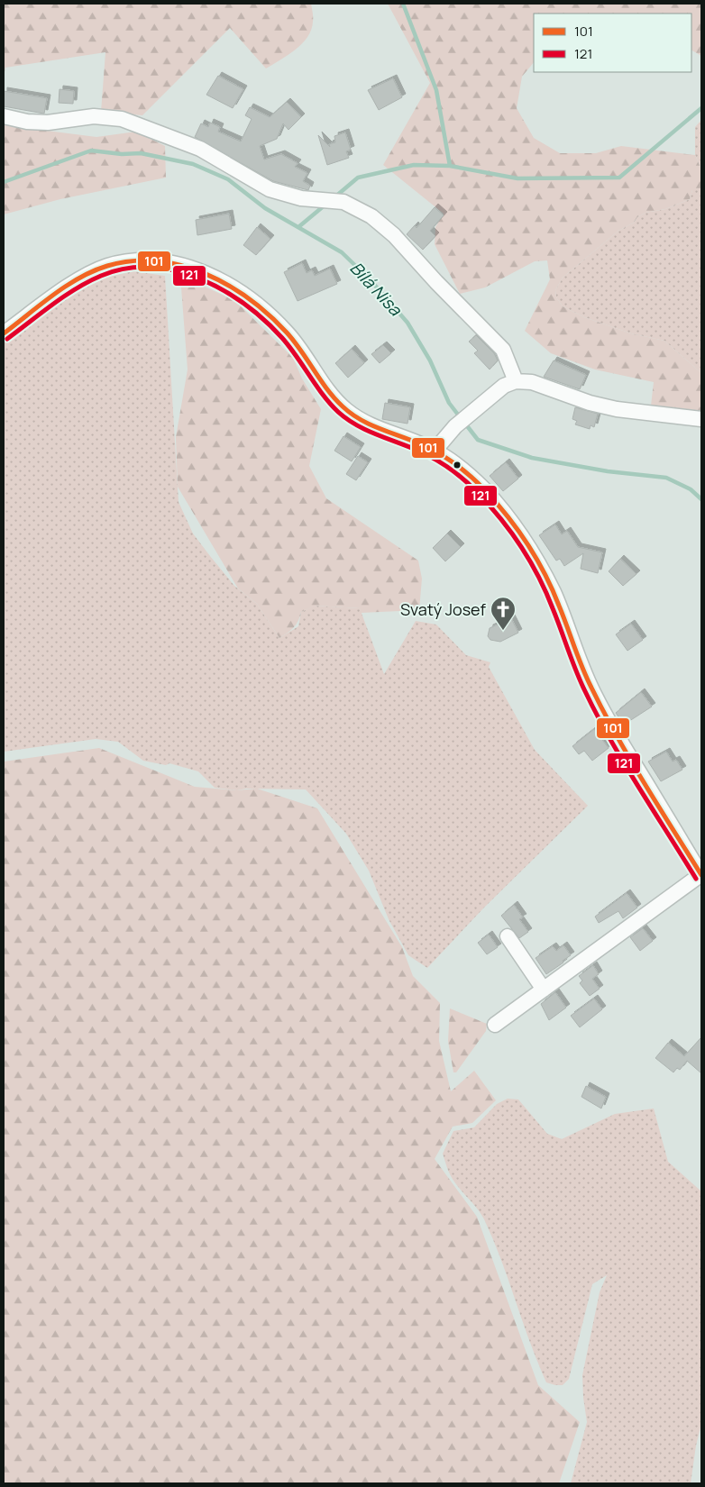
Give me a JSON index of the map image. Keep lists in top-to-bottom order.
{
  "water": ["Bílá Nisa"],
  "places": {
    "church": ["Svatý Josef"]
  },
  "lines": ["transit line 101", "transit line 121"],
  "legend": ["101", "121"]
}
